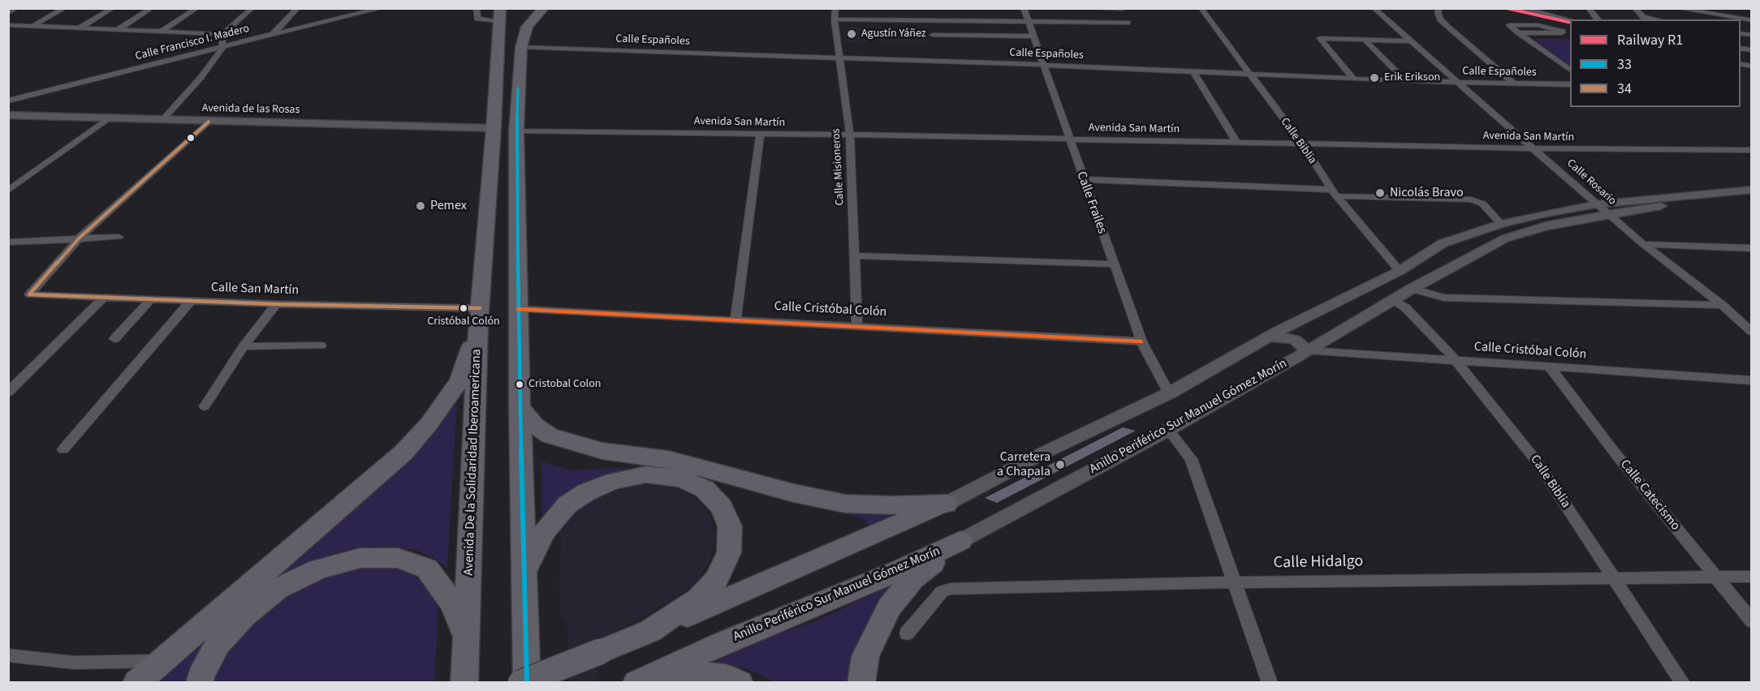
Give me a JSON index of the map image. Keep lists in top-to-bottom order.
{
  "streets": {
    "highway": ["Anillo Periférico Sur Manuel Gómez Morín", "Avenida De la Solidaridad Iberoamericana"],
    "street": [
      "Calle Españoles",
      "Calle Francisco I. Madero",
      "Avenida de las Rosas",
      "Avenida San Martín",
      "Calle Biblia",
      "Calle Misioneros",
      "Calle Rosario",
      "Calle Frailes",
      "Calle San Martín",
      "Calle Cristóbal Colón",
      "Calle Catecismo",
      "Calle Hidalgo"
    ]
  },
  "crossings": [
    ["Calle Españoles", "Calle Biblia"],
    ["Calle Españoles", "Calle Misioneros"],
    ["Calle Españoles", "Calle Rosario"],
    ["Calle Españoles", "Calle Frailes"],
    ["Avenida de las Rosas", "Avenida De la Solidaridad Iberoamericana"],
    ["Avenida San Martín", "Calle Biblia"],
    ["Avenida San Martín", "Calle Misioneros"],
    ["Avenida San Martín", "Calle Rosario"],
    ["Avenida San Martín", "Calle Frailes"],
    ["Calle Biblia", "Calle Cristóbal Colón"],
    ["Calle Biblia", "Anillo Periférico Sur Manuel Gómez Morín"],
    ["Calle Biblia", "Calle Hidalgo"],
    ["Calle Misioneros", "Calle Cristóbal Colón"],
    ["Calle Rosario", "Anillo Periférico Sur Manuel Gómez Morín"],
    ["Calle Frailes", "Calle Cristóbal Colón"],
    ["Calle San Martín", "Avenida De la Solidaridad Iberoamericana"],
    ["Calle Cristóbal Colón", "Anillo Periférico Sur Manuel Gómez Morín"],
    ["Calle Cristóbal Colón", "Calle Catecismo"],
    ["Calle Catecismo", "Calle Hidalgo"]
  ],
  "places": [
    "Agustín Yáñez",
    "Erik Erikson",
    "Nicolás Bravo",
    "Pemex",
    "Cristóbal Colón",
    "Cristobal Colon",
    "Carretera a Chapala"
  ],
  "lines": ["rail line R1", "transit line 33", "transit line 34"],
  "legend": ["Railway R1", "33", "34"]
}
